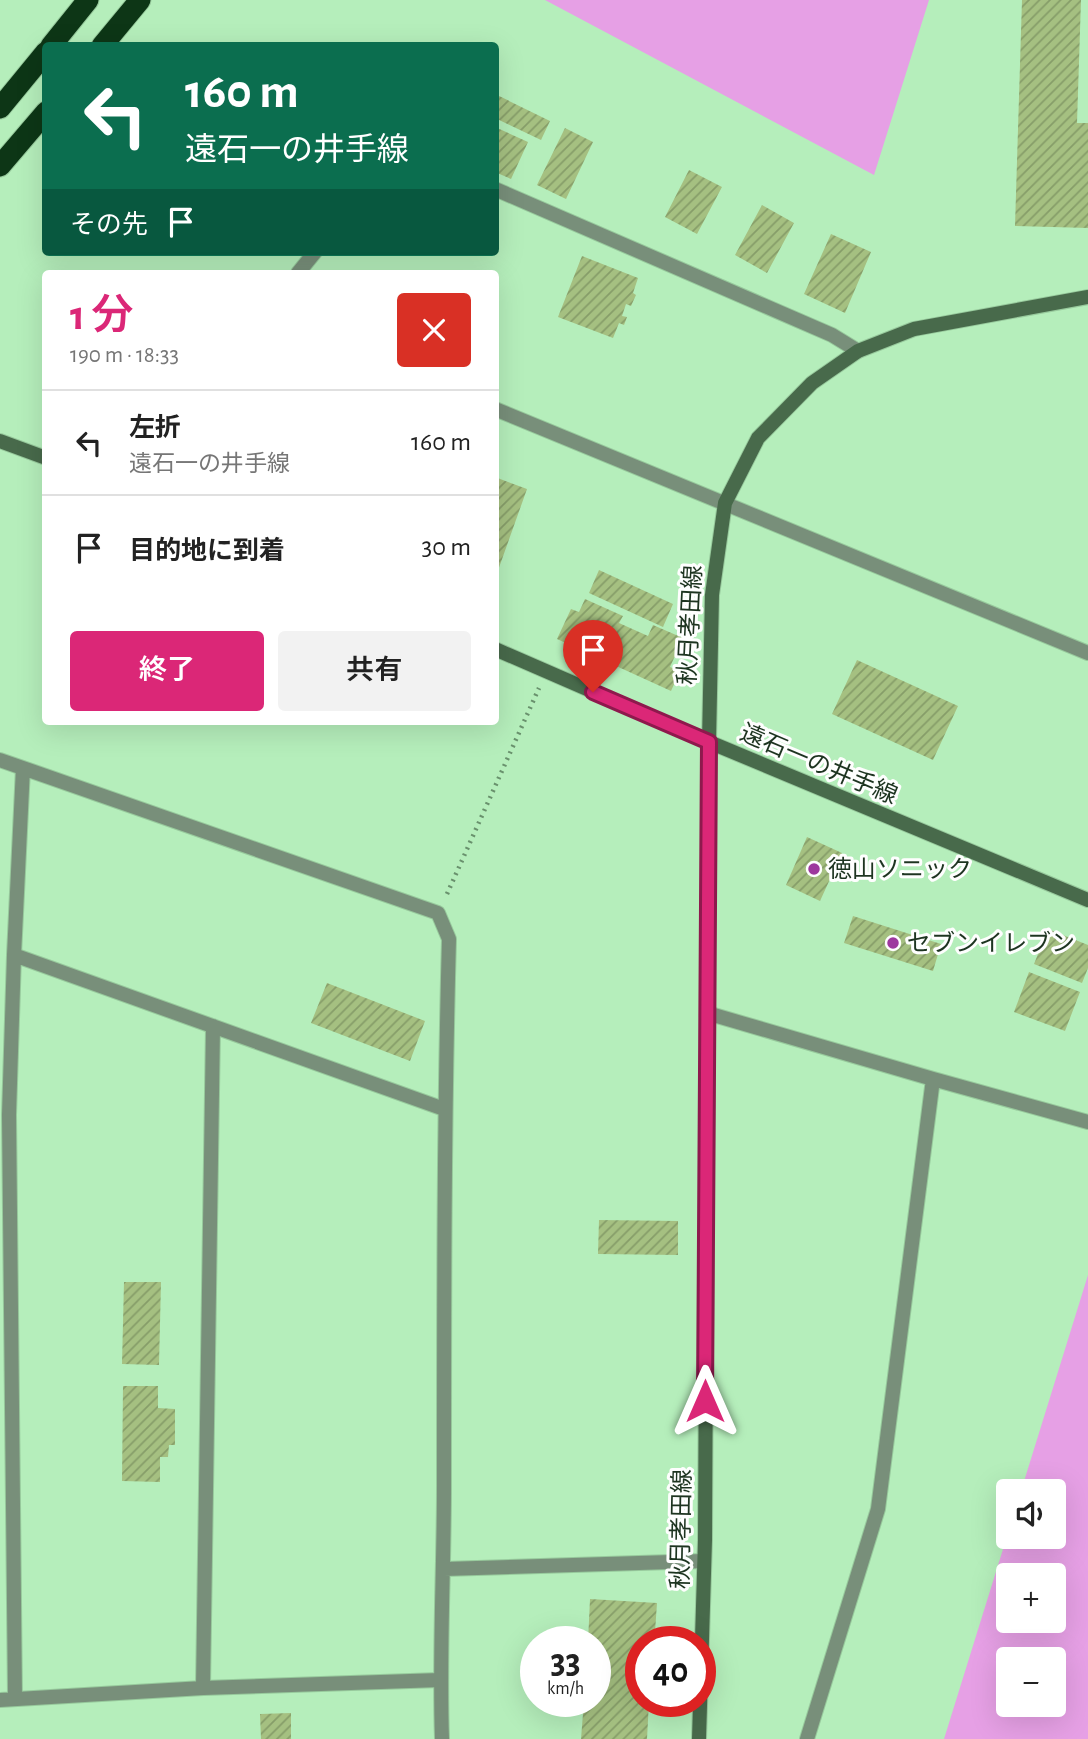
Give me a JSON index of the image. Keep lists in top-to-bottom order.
{
  "streets": {
    "street": ["秋月孝田線", "遠石一の井手線"]
  },
  "crossings": [
    ["秋月孝田線", "遠石一の井手線"]
  ],
  "places": ["徳山ソニック", "セブンイレブン"],
  "page": {
    "turn": ["160 m", "遠石一の井手線"],
    "then": "その先",
    "heading": ["1 分", "190 m · 18:33"],
    "list": [
      {
        "name": "左折",
        "note": "遠石一の井手線",
        "value": "160 m"
      },
      {
        "name": "目的地に到着",
        "value": "30 m"
      }
    ],
    "buttons": ["終了", "共有"],
    "map_buttons": ["+", "−"],
    "speed": "33 km/h",
    "limit": "40"
  }
}
